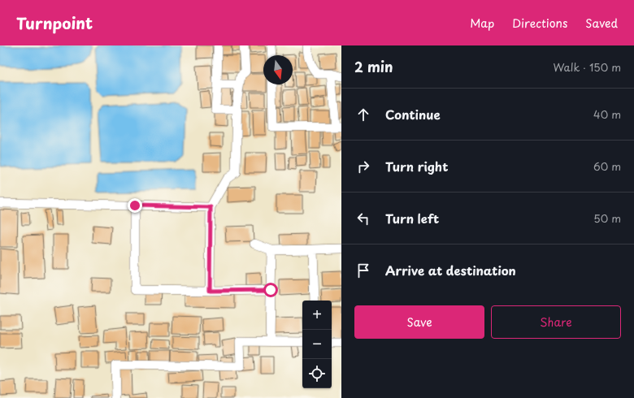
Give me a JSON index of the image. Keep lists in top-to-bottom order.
{
  "north": "bottom",
  "page": {
    "header": "Turnpoint",
    "nav": ["Map", "Directions", "Saved"],
    "heading": ["2 min", "Walk · 150 m"],
    "list": [
      ["Continue", "40 m"],
      ["Turn right", "60 m"],
      ["Turn left", "50 m"],
      "Arrive at destination"
    ],
    "buttons": ["Save", "Share"],
    "map_buttons": ["+", "−"]
  }
}
